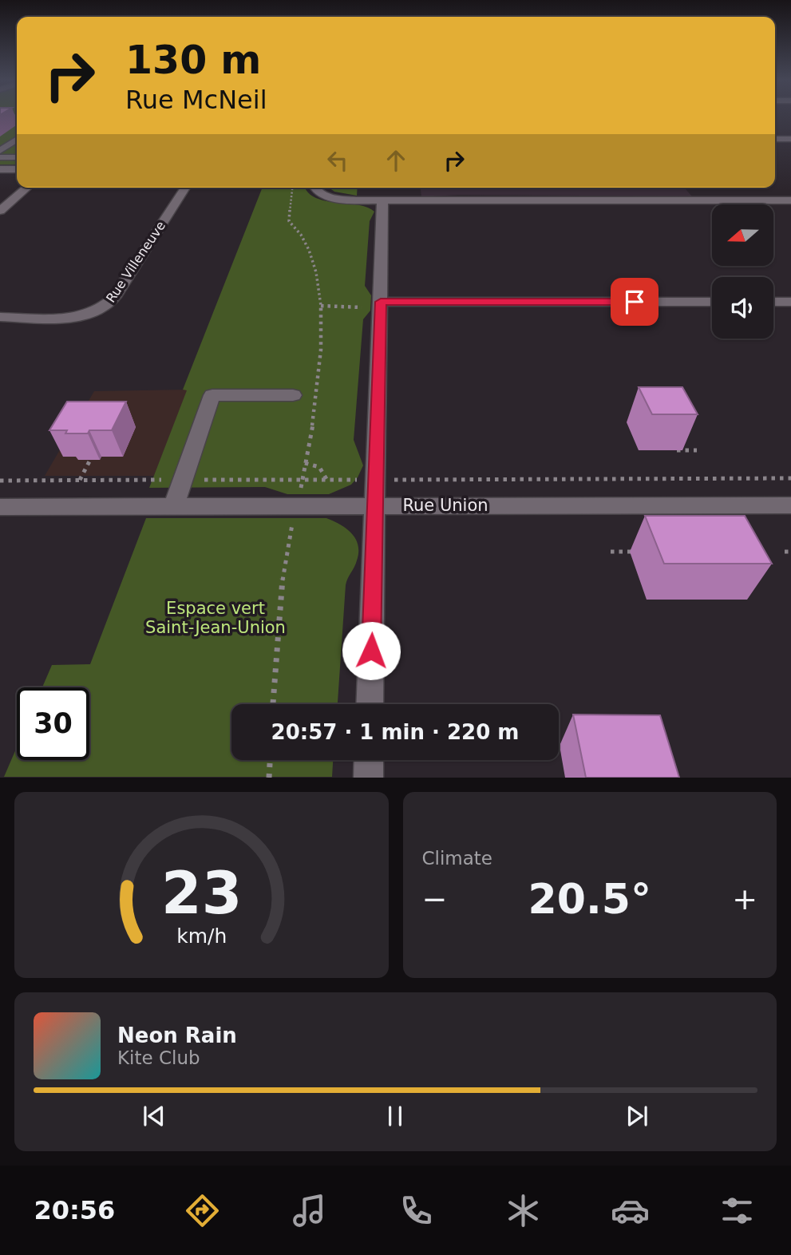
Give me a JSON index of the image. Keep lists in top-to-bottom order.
{
  "streets": {
    "street": ["Rue Villeneuve", "Rue Union"]
  },
  "parks": ["Espace vert Saint-Jean-Union"],
  "north": "left",
  "page": {
    "turn": ["130 m", "Rue McNeil"],
    "limit": "30",
    "trip": "20:57 · 1 min · 220 m",
    "tile": "Climate",
    "heat": ["−", "20.5°", "+"],
    "song": ["Neon Rain", "Kite Club"],
    "tabs": "20:56",
    "gauge": ["23", "km/h"]
  }
}
